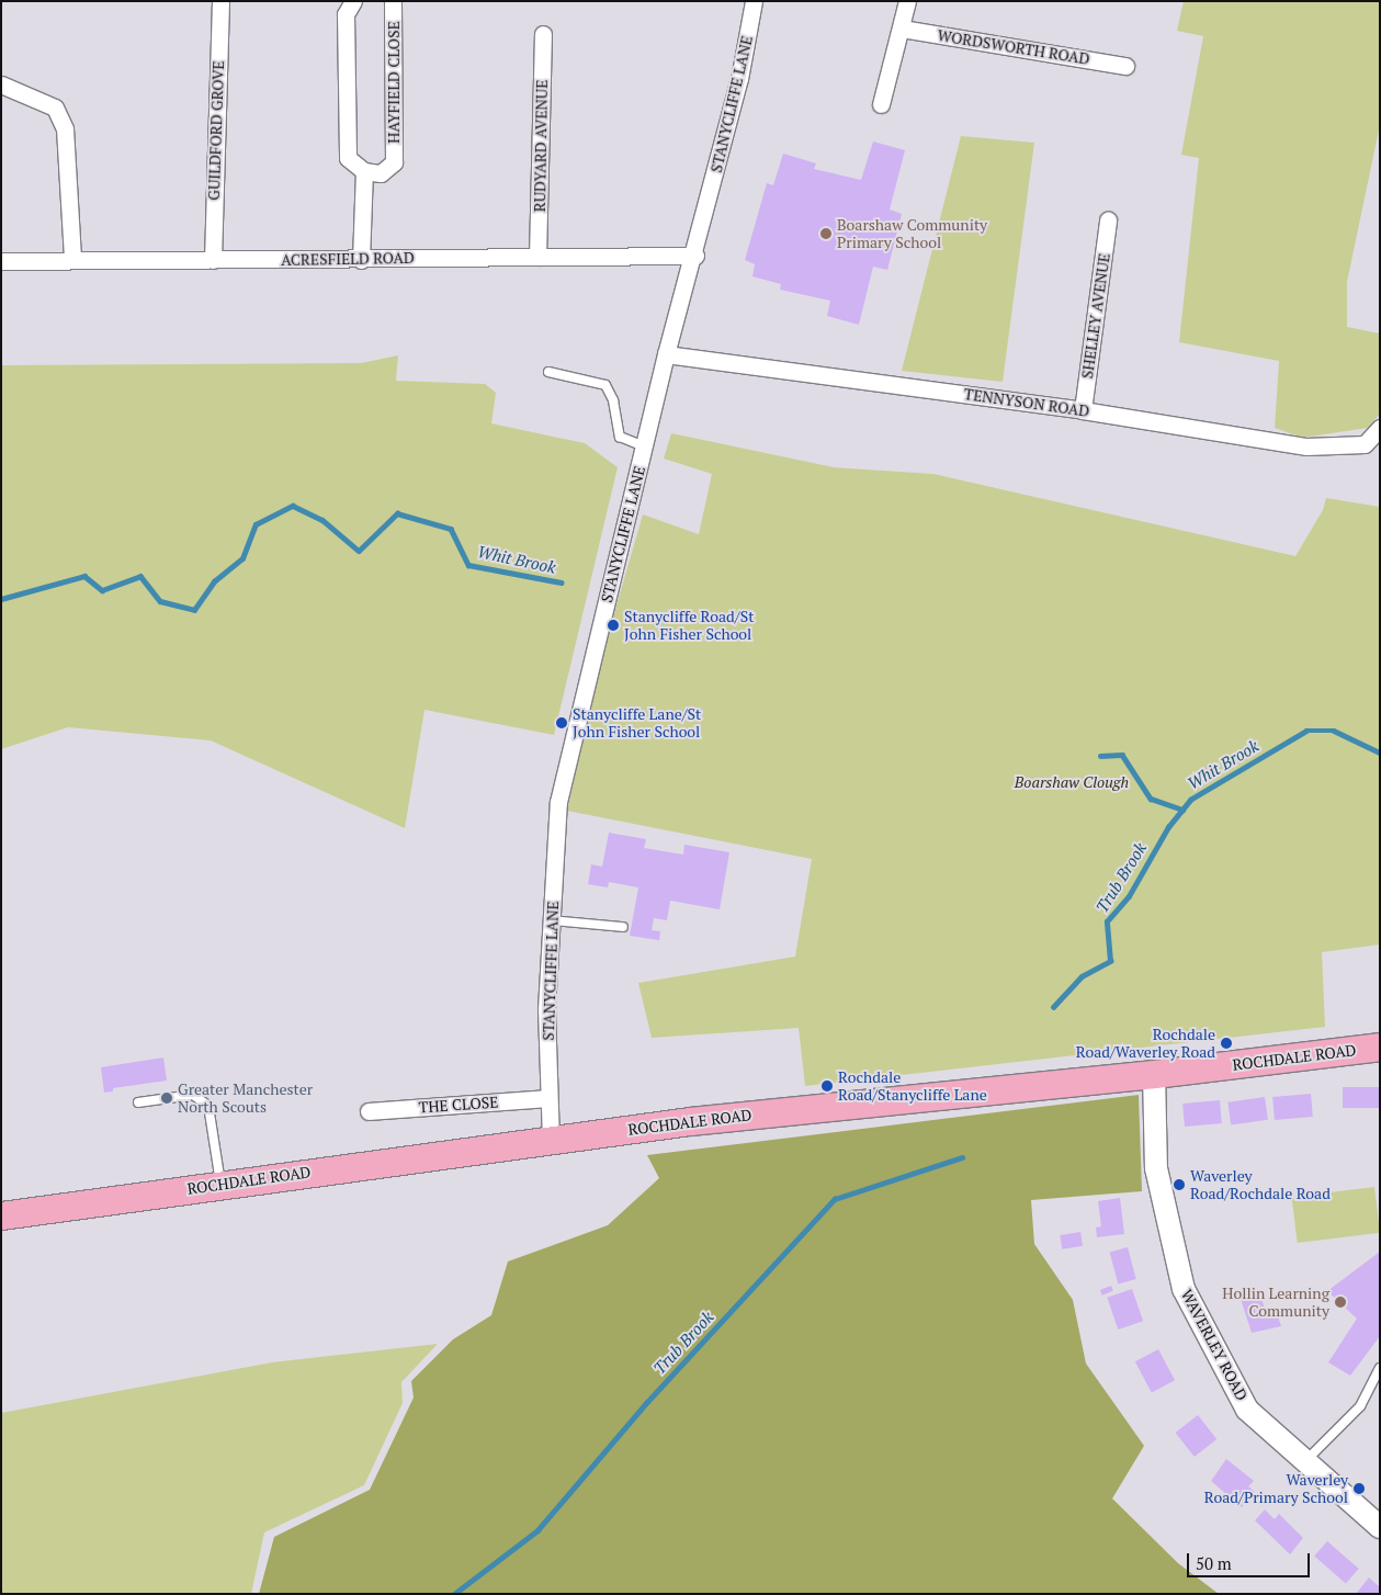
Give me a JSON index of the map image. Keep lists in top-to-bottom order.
{
  "streets": {
    "main road": ["ROCHDALE ROAD"],
    "street": [
      "WORDSWORTH ROAD",
      "HAYFIELD CLOSE",
      "STANYCLIFFE LANE",
      "GUILDFORD GROVE",
      "RUDYARD AVENUE",
      "ACRESFIELD ROAD",
      "SHELLEY AVENUE",
      "TENNYSON ROAD",
      "THE CLOSE",
      "WAVERLEY ROAD"
    ]
  },
  "crossings": [
    ["STANYCLIFFE LANE", "ACRESFIELD ROAD"],
    ["STANYCLIFFE LANE", "TENNYSON ROAD"],
    ["STANYCLIFFE LANE", "ROCHDALE ROAD"],
    ["STANYCLIFFE LANE", "THE CLOSE"],
    ["GUILDFORD GROVE", "ACRESFIELD ROAD"],
    ["RUDYARD AVENUE", "ACRESFIELD ROAD"],
    ["SHELLEY AVENUE", "TENNYSON ROAD"],
    ["ROCHDALE ROAD", "WAVERLEY ROAD"]
  ],
  "water": ["Whit Brook", "Trub Brook"],
  "parks": ["Boarshaw Clough"],
  "places": [
    "Boarshaw Community Primary School",
    "Stanycliffe Road/St John Fisher School",
    "Stanycliffe Lane/St John Fisher School",
    "Rochdale Road/Waverley Road",
    "Rochdale Road/Stanycliffe Lane",
    "Greater Manchester North Scouts",
    "Waverley Road/Rochdale Road",
    "Hollin Learning Community",
    "Waverley Road/Primary School"
  ],
  "scale_bar": "50 m"
}
